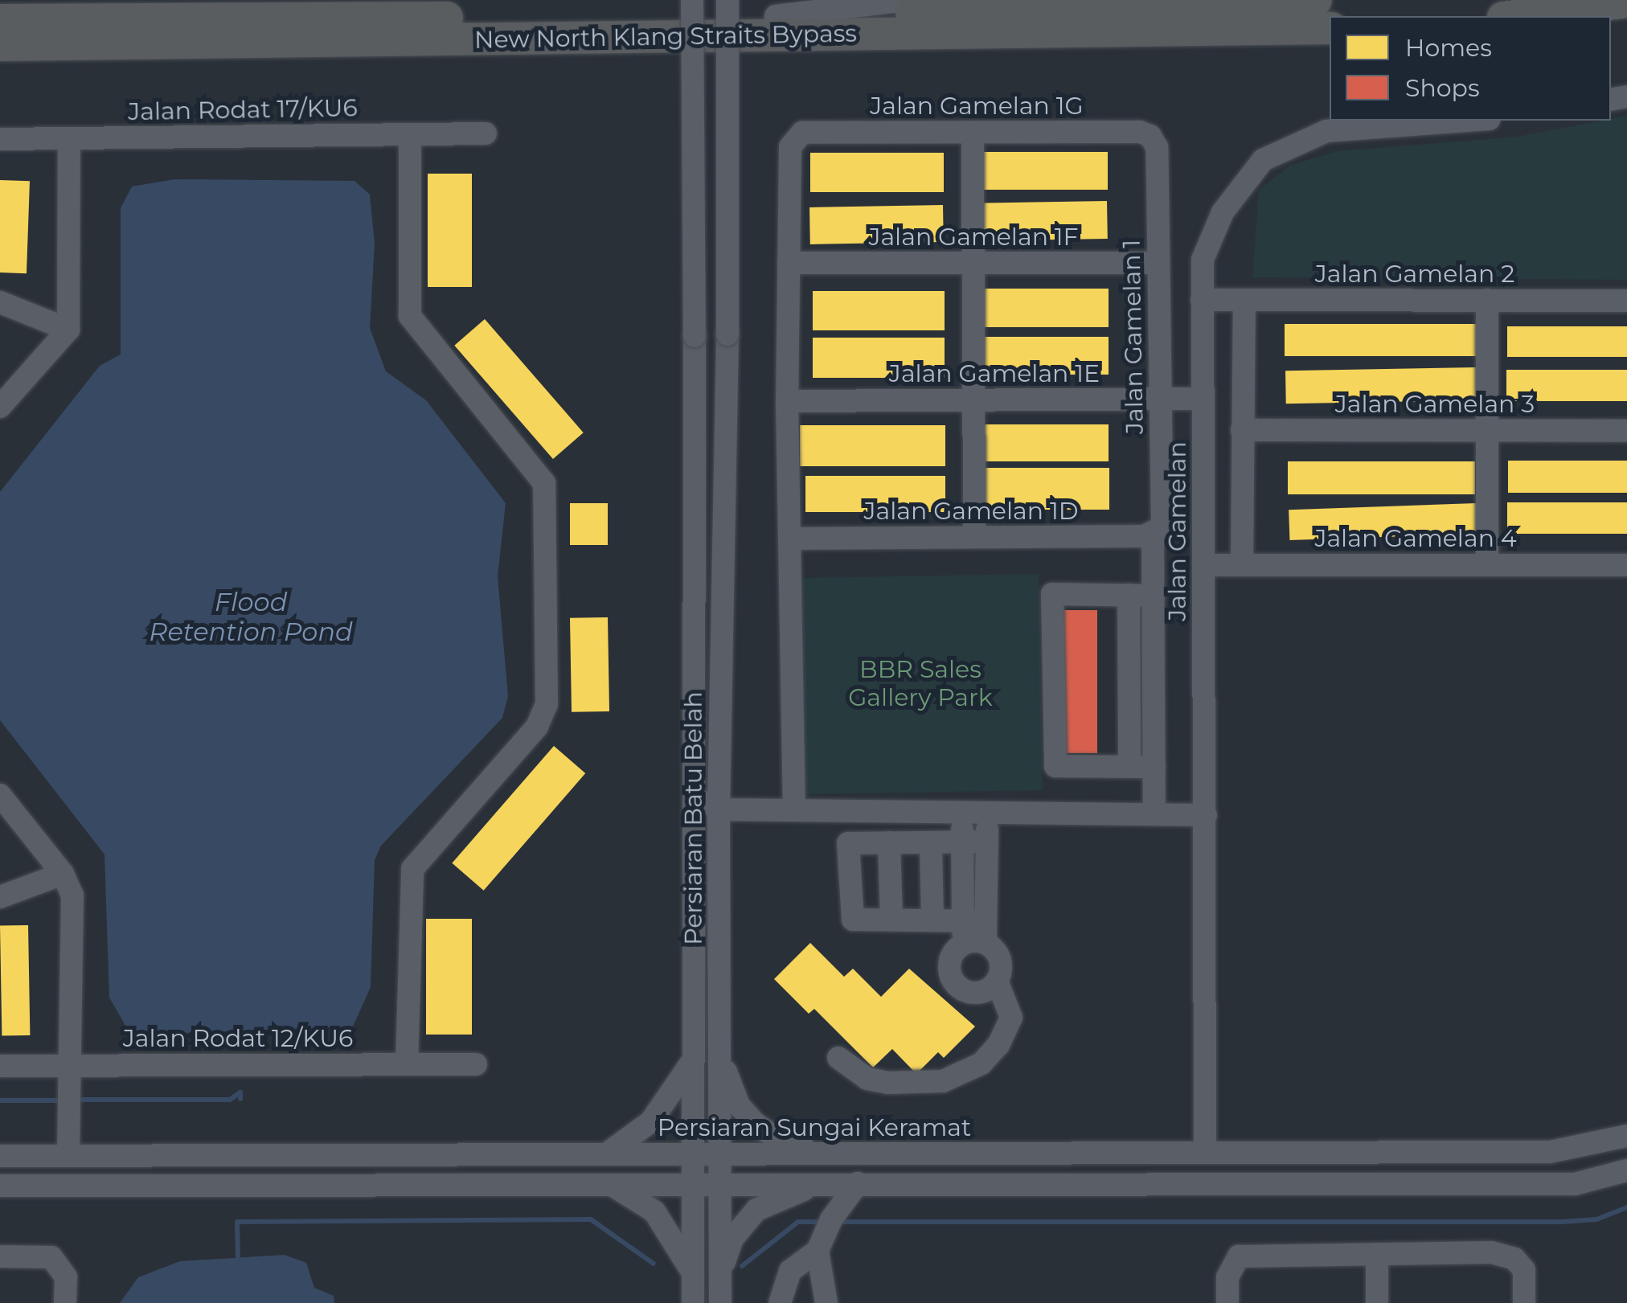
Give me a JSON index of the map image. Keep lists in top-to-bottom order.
{
  "streets": {
    "highway": ["New North Klang Straits Bypass"],
    "street": [
      "Jalan Gamelan 1G",
      "Jalan Rodat 17/KU6",
      "Jalan Gamelan 1F",
      "Jalan Gamelan 2",
      "Jalan Gamelan 1",
      "Jalan Gamelan 1E",
      "Jalan Gamelan 3",
      "Jalan Gamelan 1D",
      "Jalan Gamelan",
      "Jalan Gamelan 4",
      "Persiaran Batu Belah",
      "Jalan Rodat 12/KU6",
      "Persiaran Sungai Keramat"
    ]
  },
  "crossings": [
    ["Jalan Gamelan 1G", "Jalan Gamelan 1F"],
    ["Jalan Gamelan 1G", "Jalan Gamelan 1"],
    ["Jalan Gamelan 1F", "Jalan Gamelan 1"],
    ["Jalan Gamelan 2", "Jalan Gamelan"],
    ["Jalan Gamelan 1", "Jalan Gamelan 1E"],
    ["Jalan Gamelan 1", "Jalan Gamelan 1D"],
    ["Jalan Gamelan 1E", "Jalan Gamelan"],
    ["Jalan Gamelan", "Jalan Gamelan 4"],
    ["Jalan Gamelan", "Persiaran Sungai Keramat"],
    ["Persiaran Batu Belah", "Persiaran Sungai Keramat"]
  ],
  "water": ["Flood Retention Pond"],
  "parks": ["BBR Sales Gallery Park"],
  "legend": ["Homes", "Shops"]
}
